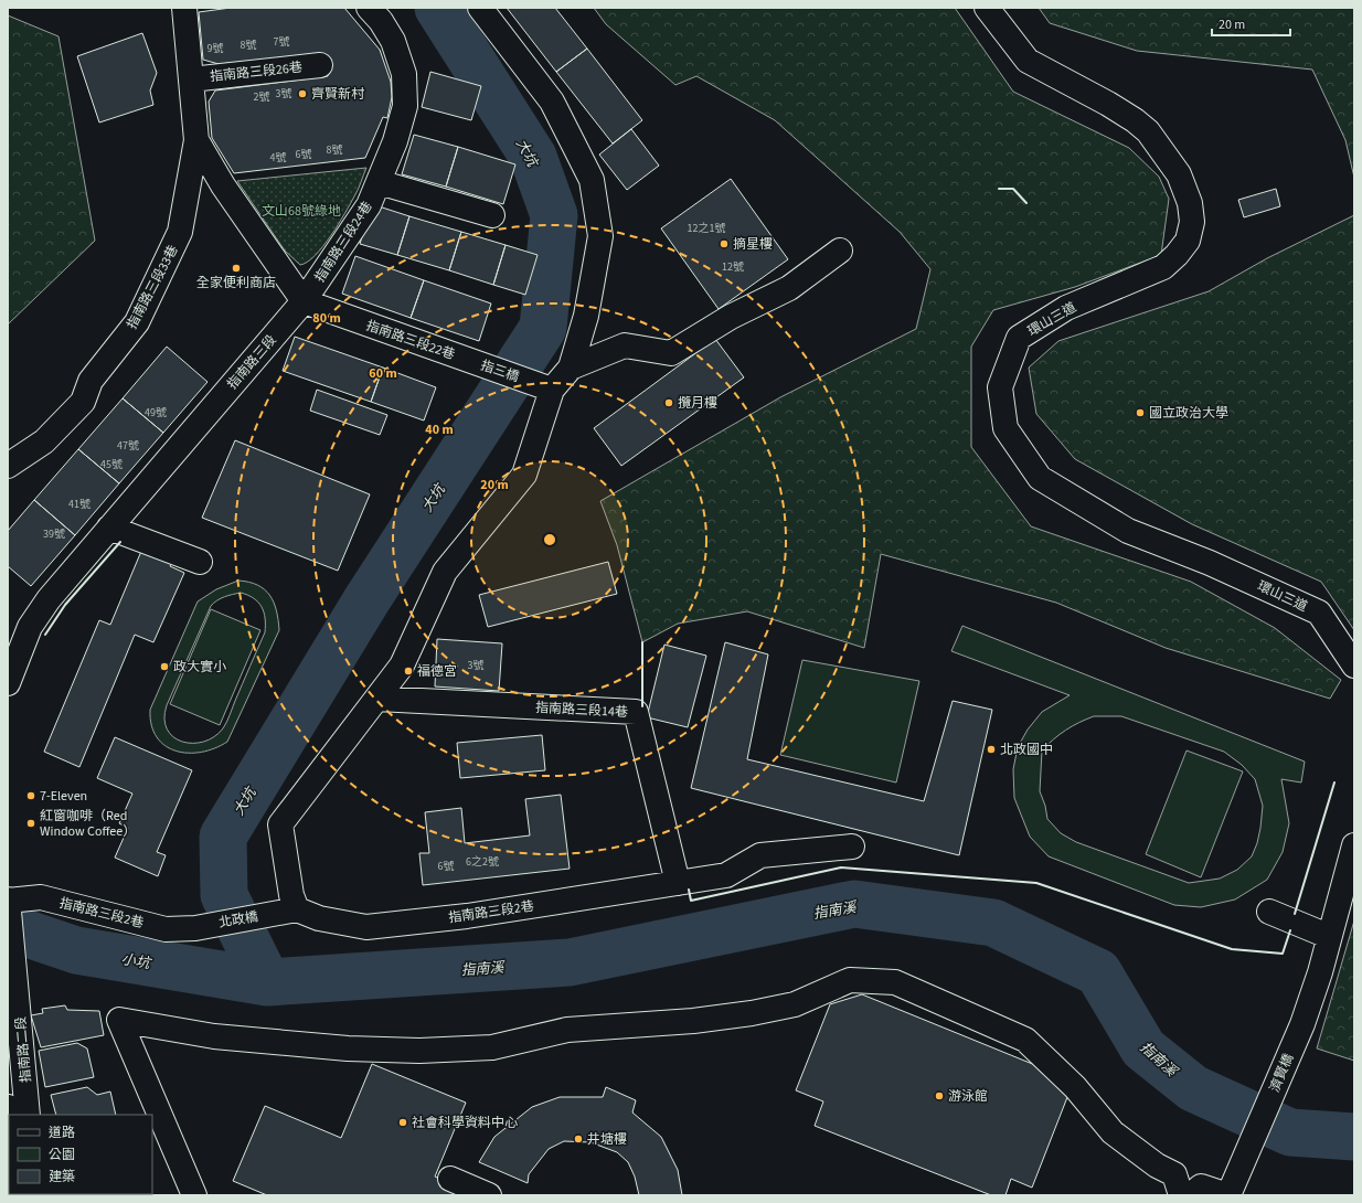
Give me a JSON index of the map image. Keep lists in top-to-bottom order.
{
  "streets": {
    "street": [
      "指南路三段26巷",
      "指南路三段24巷",
      "指南路三段33巷",
      "環山三道",
      "指南路三段22巷",
      "指南路三段",
      "指三橋",
      "指南路三段14巷",
      "指南路三段2巷",
      "北政橋",
      "指南路二段",
      "濟賢橋"
    ]
  },
  "crossings": [
    ["指南路三段24巷", "指南路三段22巷"],
    ["指南路三段24巷", "指南路三段"],
    ["指南路三段22巷", "指南路三段"],
    ["指南路三段22巷", "指三橋"],
    ["指南路三段14巷", "指南路三段2巷"],
    ["指南路三段2巷", "北政橋"],
    ["指南路三段2巷", "指南路二段"]
  ],
  "water": ["大坑", "指南溪", "小坑"],
  "parks": ["文山68號綠地"],
  "places": [
    "齊賢新村",
    "摘星樓",
    "全家便利商店",
    "攬月樓",
    "國立政治大學",
    "政大實小",
    "福德宮",
    "北政國中",
    "7-Eleven",
    "紅窗咖啡（Red Window Coffee）",
    "游泳館",
    "社會科學資料中心",
    "井塘樓"
  ],
  "house_numbers": [
    "7號",
    "8號",
    "9號",
    "3號",
    "2號",
    "8號",
    "6號",
    "4號",
    "12之1號",
    "12號",
    "49號",
    "47號",
    "45號",
    "41號",
    "39號",
    "3號",
    "6之2號",
    "6號"
  ],
  "legend": ["道路", "公園", "建築"],
  "scale_bar": "20 m",
  "rings": [
    "80 m",
    "60 m",
    "40 m",
    "20 m"
  ]
}
